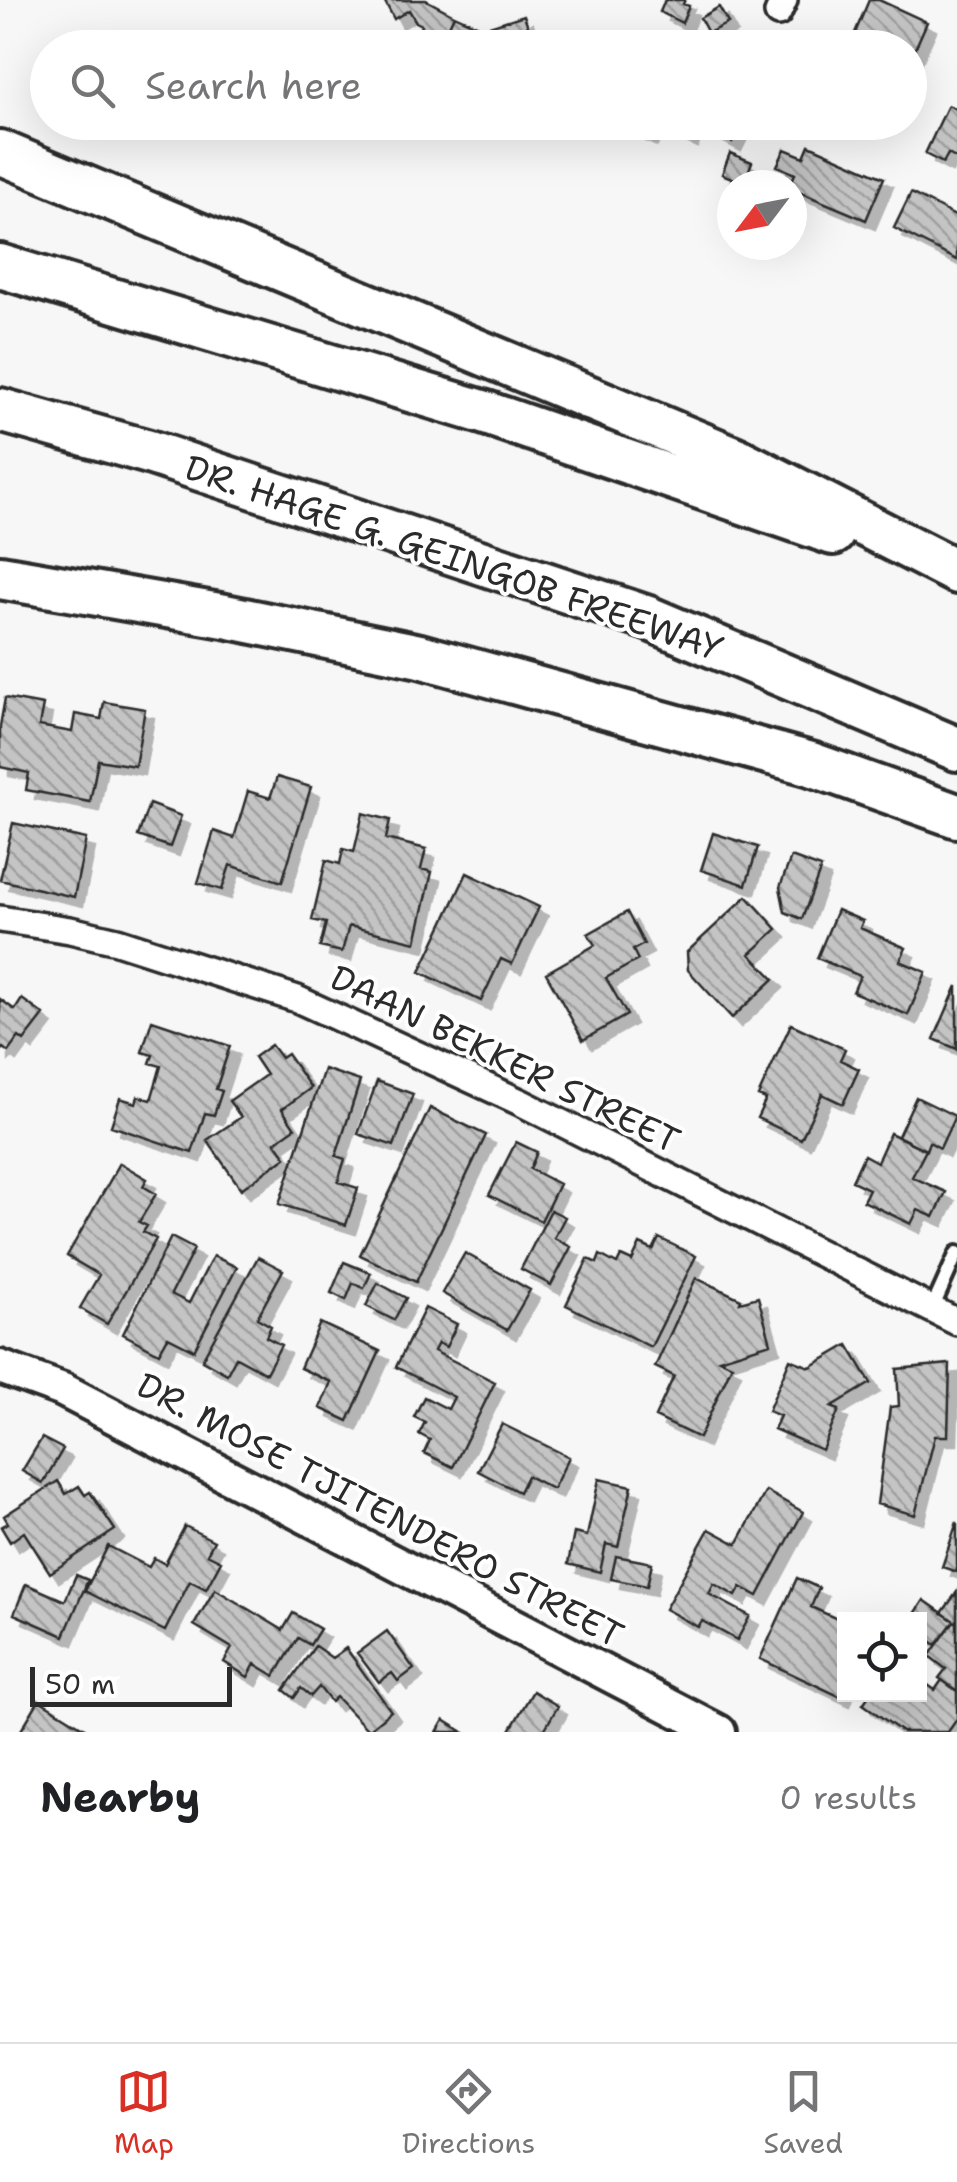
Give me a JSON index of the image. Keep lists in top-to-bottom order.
{
  "streets": {
    "highway": ["DR. HAGE G. GEINGOB FREEWAY"],
    "street": ["DAAN BEKKER STREET", "DR. MOSE TJITENDERO STREET"]
  },
  "scale_bar": "50 m",
  "north": "bottom left",
  "page": {
    "search": "Search here",
    "scale": "50 m",
    "heading": ["Nearby", "0 results"],
    "nav": ["Map", "Directions", "Saved"]
  }
}
